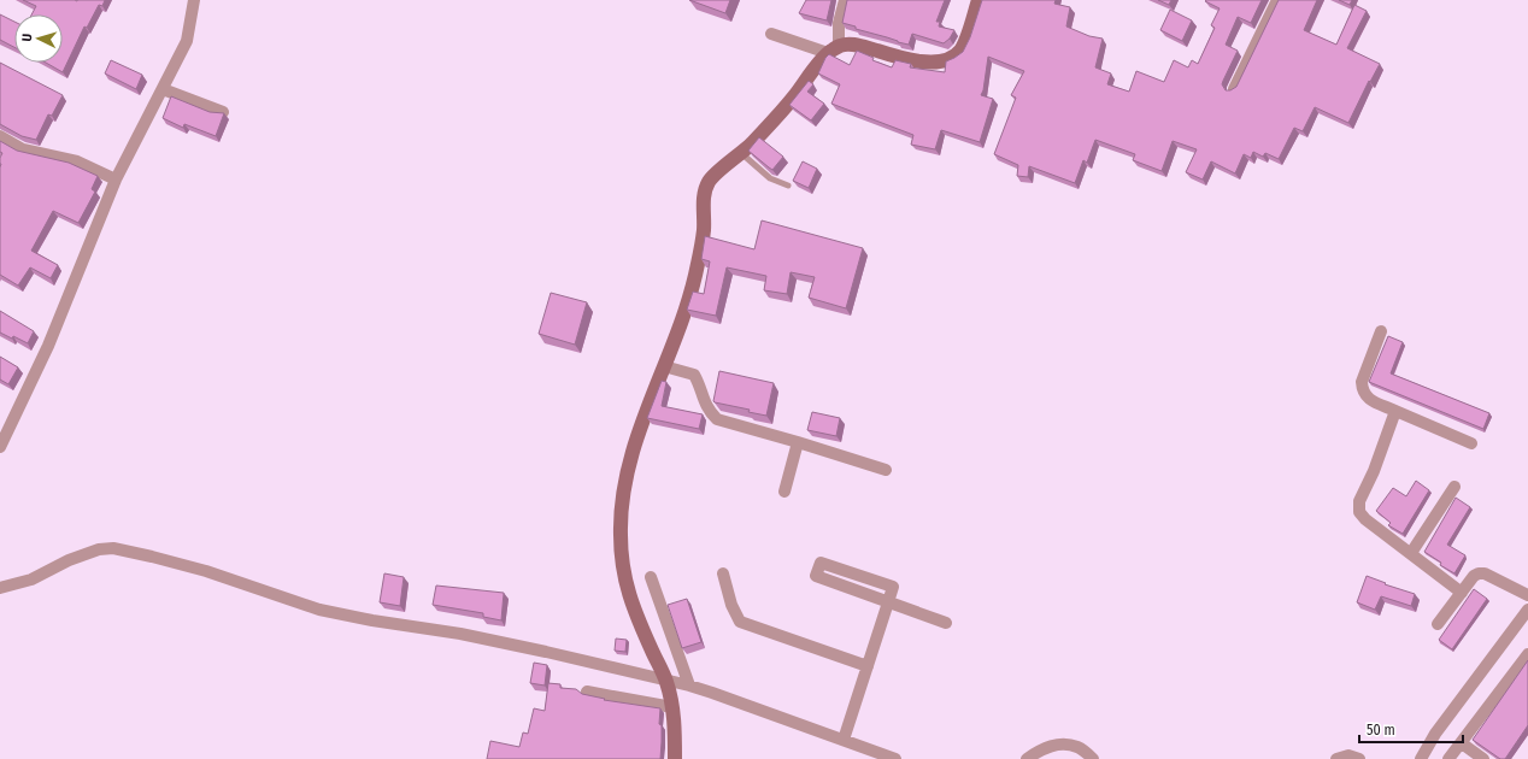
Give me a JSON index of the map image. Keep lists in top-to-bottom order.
{
  "scale_bar": "50 m",
  "north": "left"
}
